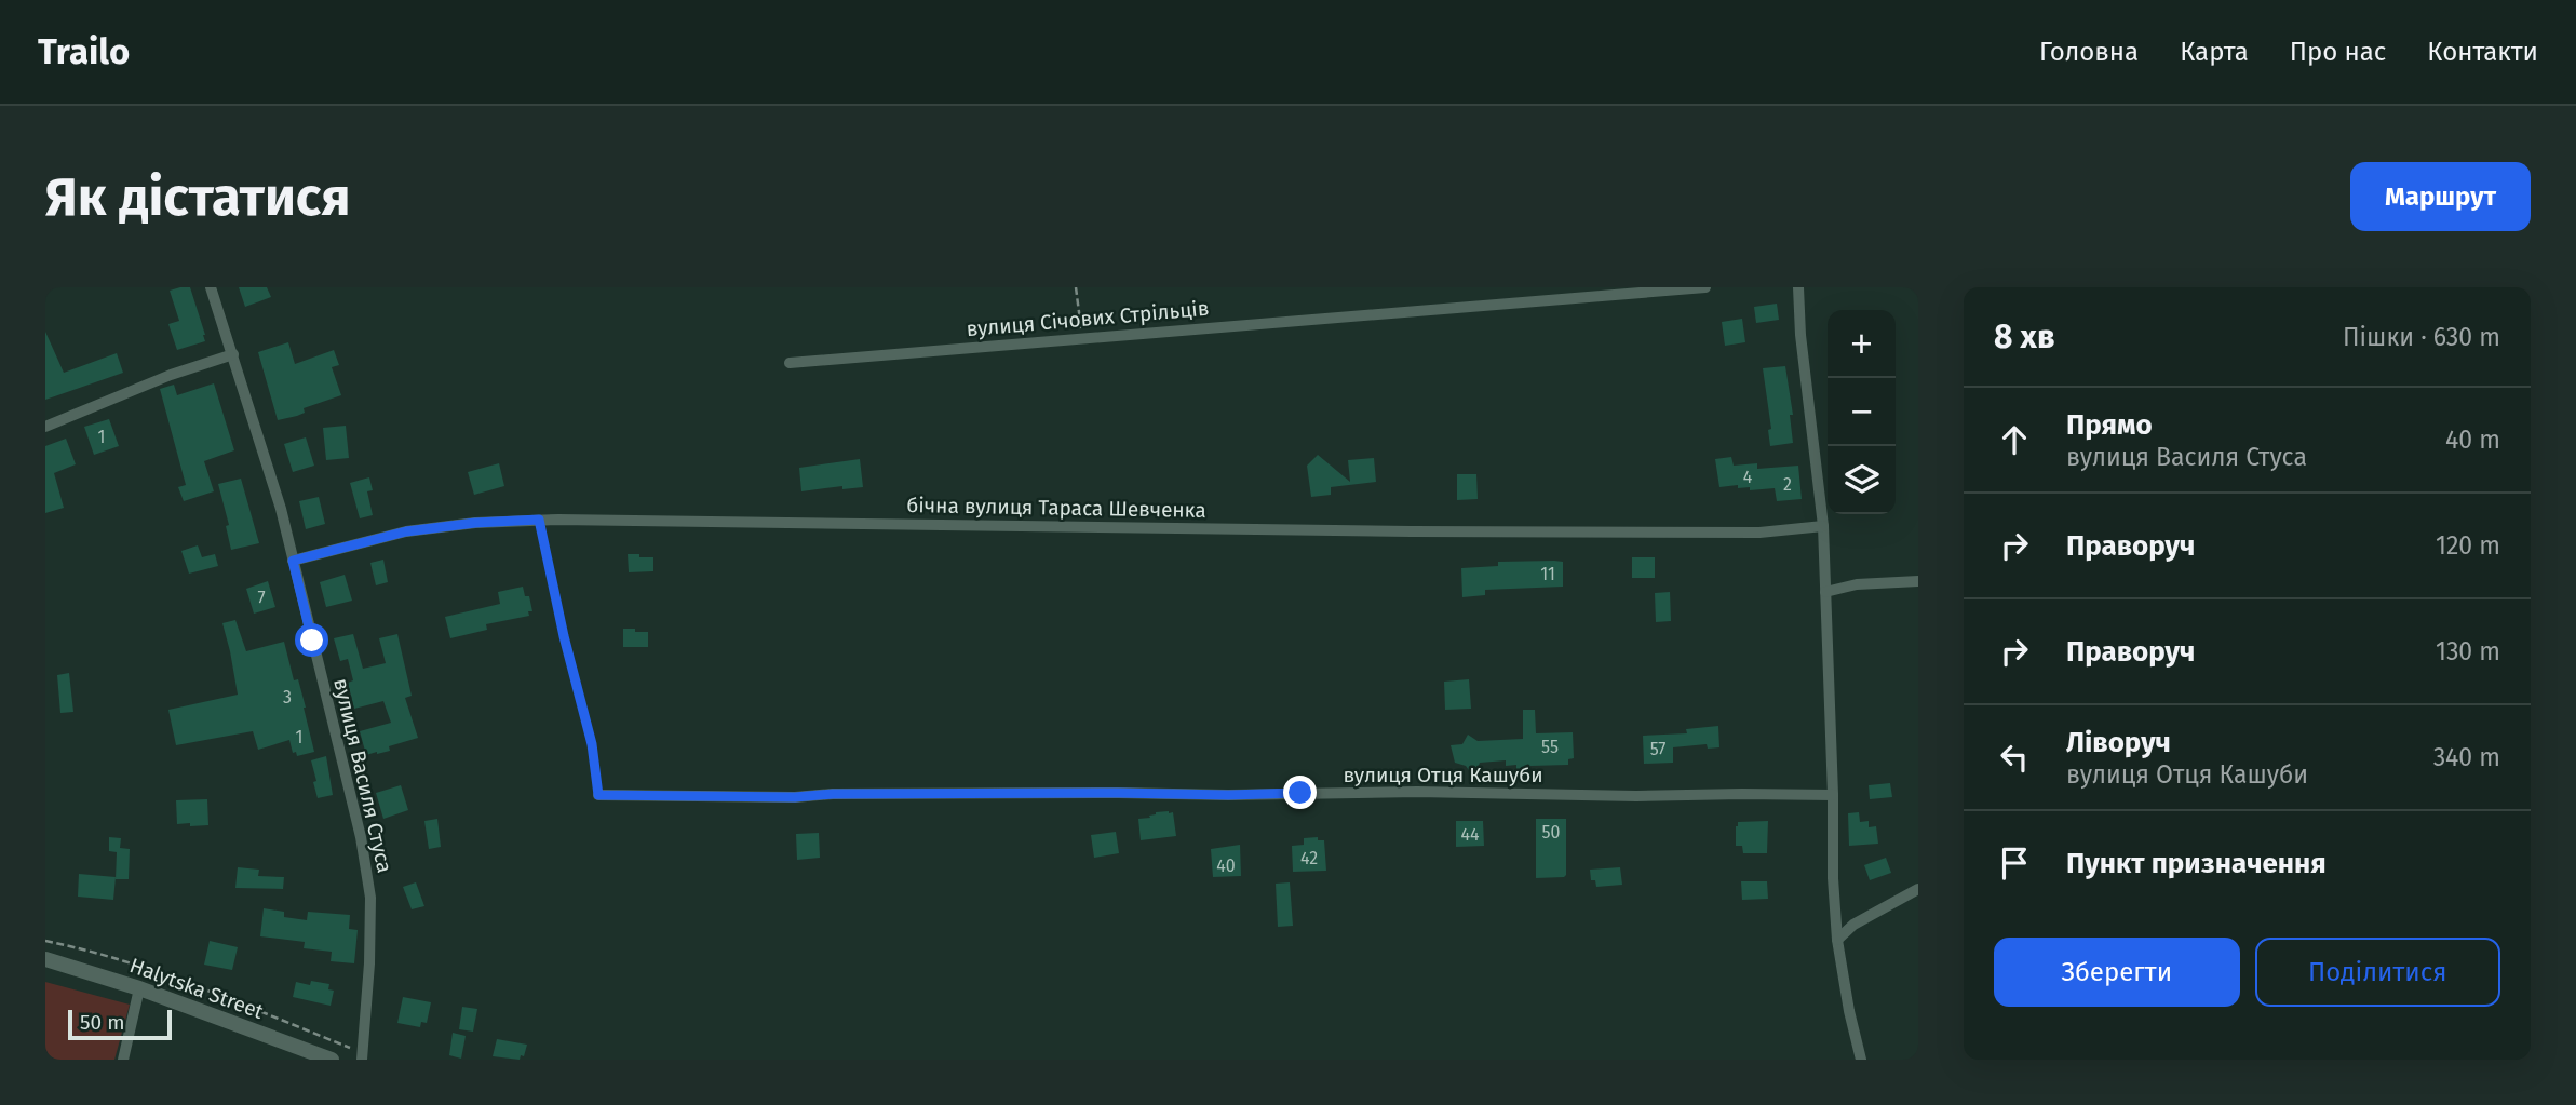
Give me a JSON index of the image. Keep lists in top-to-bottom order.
{
  "streets": {
    "street": [
      "вулиця Січових Стрільців",
      "бічна вулиця Тараса Шевченка",
      "вулиця Отця Кашуби",
      "вулиця Василя Стуса",
      "Halytska Street"
    ]
  },
  "crossings": [
    ["бічна вулиця Тараса Шевченка", "вулиця Василя Стуса"]
  ],
  "house_numbers": [
    "1",
    "4",
    "2",
    "11",
    "7",
    "3",
    "1",
    "55",
    "57",
    "50",
    "44",
    "42",
    "40"
  ],
  "scale_bar": "50 m",
  "page": {
    "header": "Trailo",
    "nav": [
      "Головна",
      "Карта",
      "Про нас",
      "Контакти"
    ],
    "buttons": [
      "Маршрут",
      ["Зберегти", "Поділитися"]
    ],
    "title": "Як дістатися",
    "heading": ["8 хв", "Пішки · 630 m"],
    "map_buttons": ["+", "−"],
    "list": [
      ["Прямо", "вулиця Василя Стуса", "40 m"],
      ["Праворуч", "120 m"],
      ["Праворуч", "130 m"],
      ["Ліворуч", "вулиця Отця Кашуби", "340 m"],
      "Пункт призначення"
    ],
    "scale": "50 m"
  }
}
